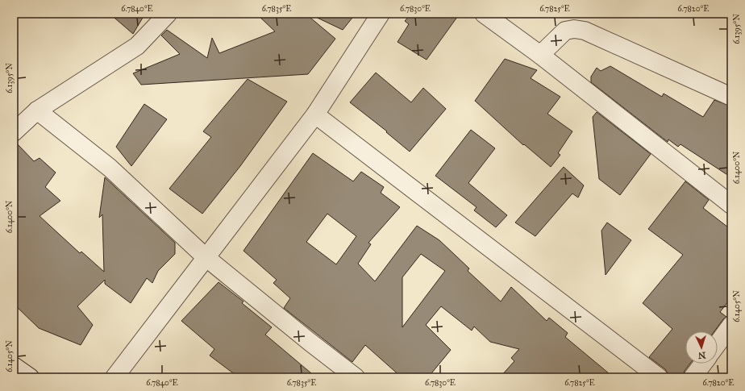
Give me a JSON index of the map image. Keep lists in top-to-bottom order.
{
  "north": "bottom",
  "coordinates": [
    "6.7840°E",
    "6.7835°E",
    "6.7830°E",
    "6.7825°E",
    "6.7820°E",
    "6.1395°N",
    "6.1400°N",
    "6.1405°N"
  ]
}
